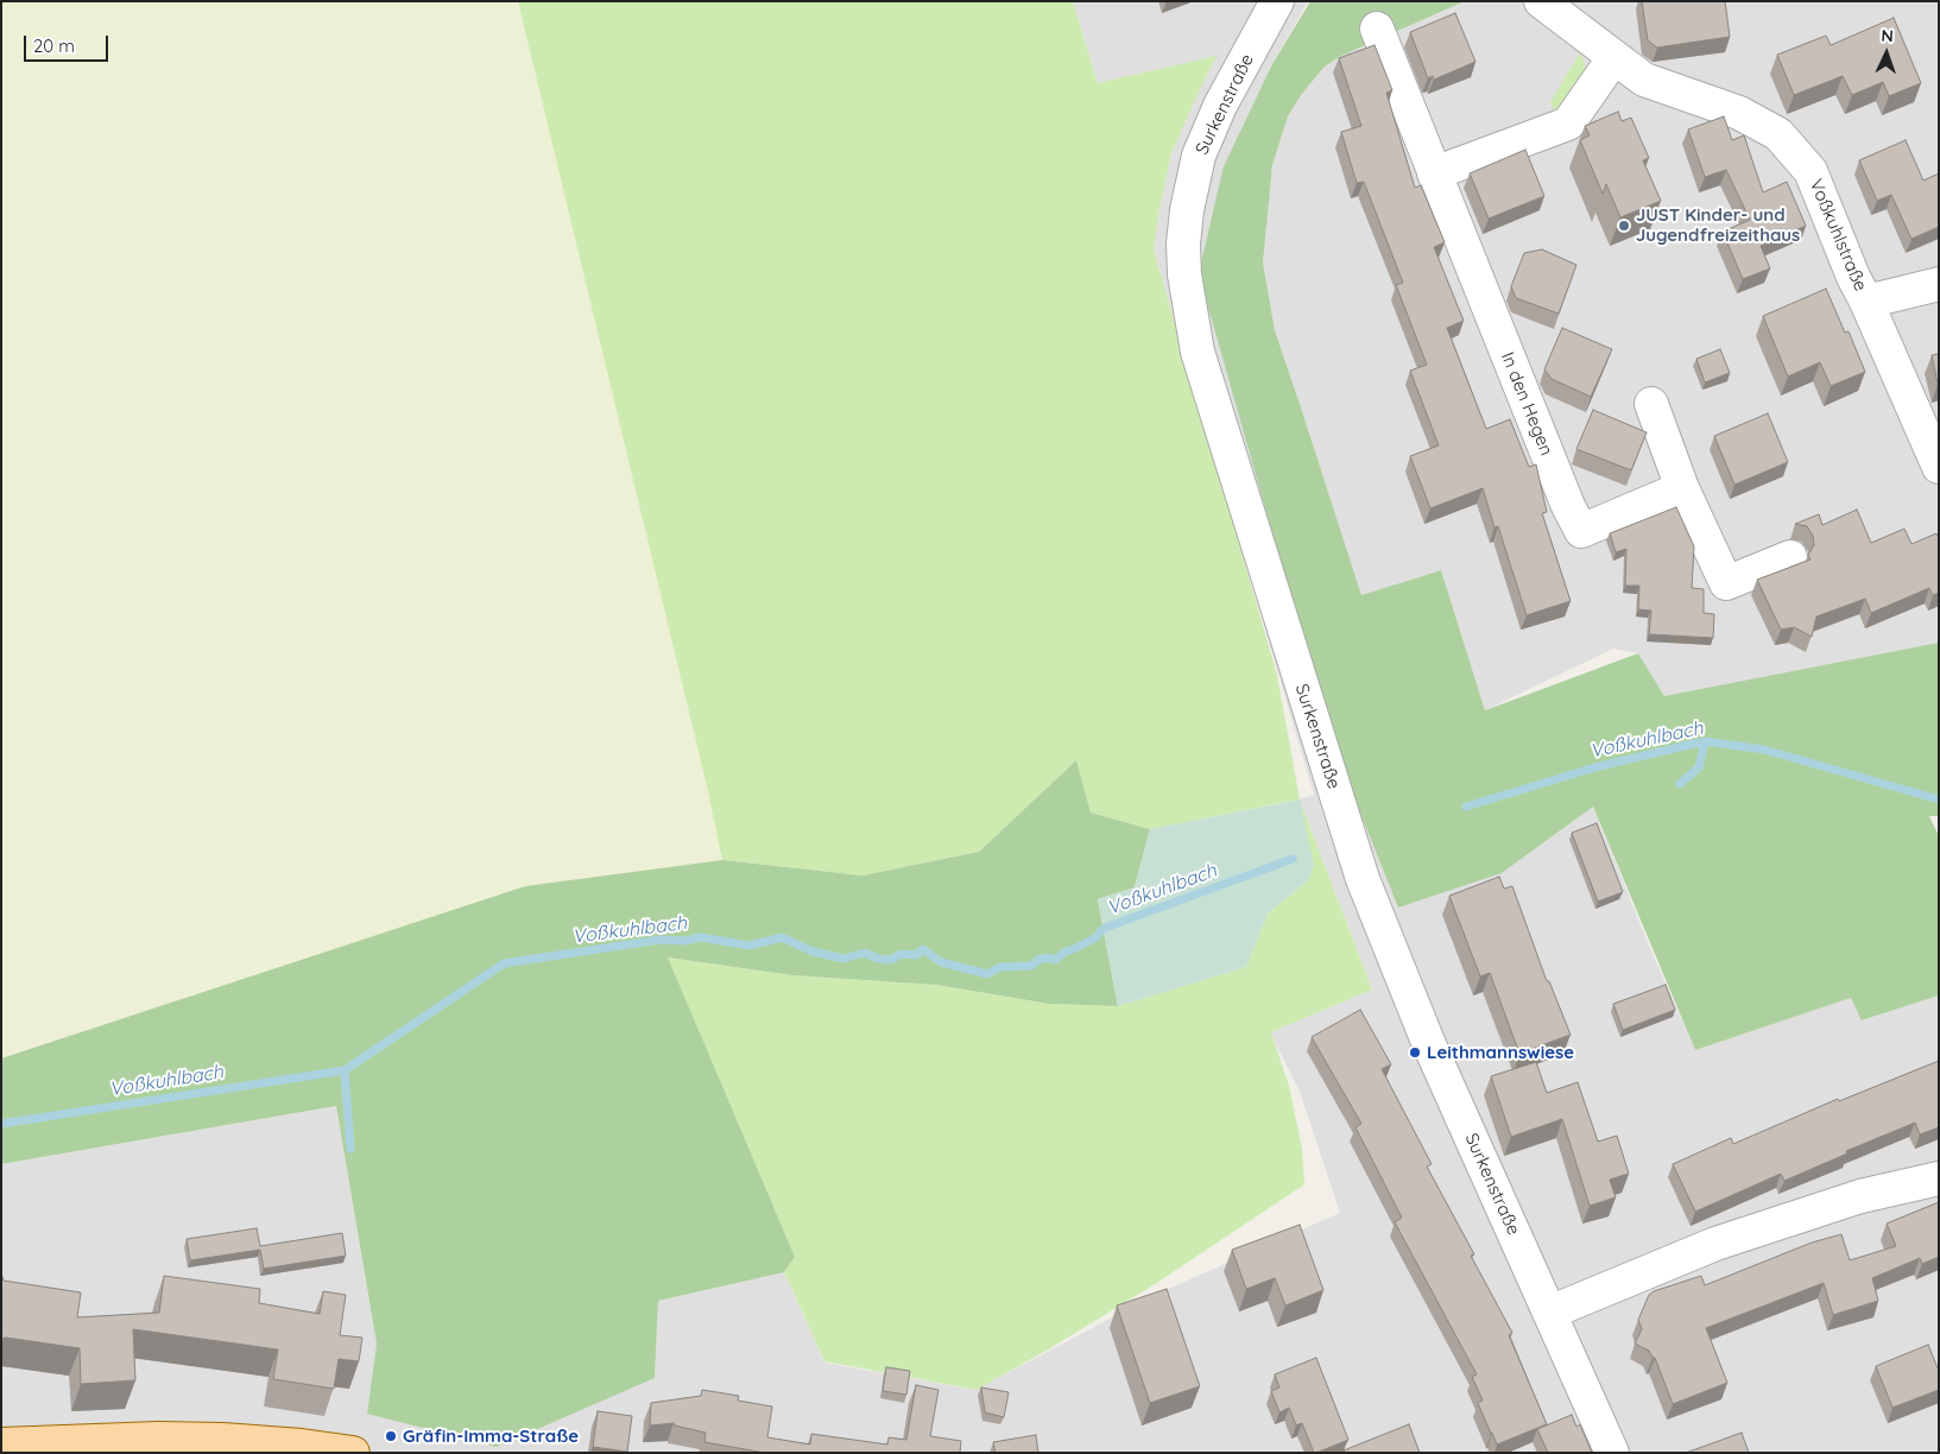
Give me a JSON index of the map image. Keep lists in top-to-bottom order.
{
  "streets": {
    "street": ["Surkenstraße", "Voßkuhlstraße", "In den Hegen"]
  },
  "water": ["Voßkuhlbach"],
  "places": ["JUST Kinder- und Jugendfreizeithaus", "Leithmannswiese", "Gräfin-Imma-Straße"],
  "scale_bar": "20 m",
  "north": "top"
}
